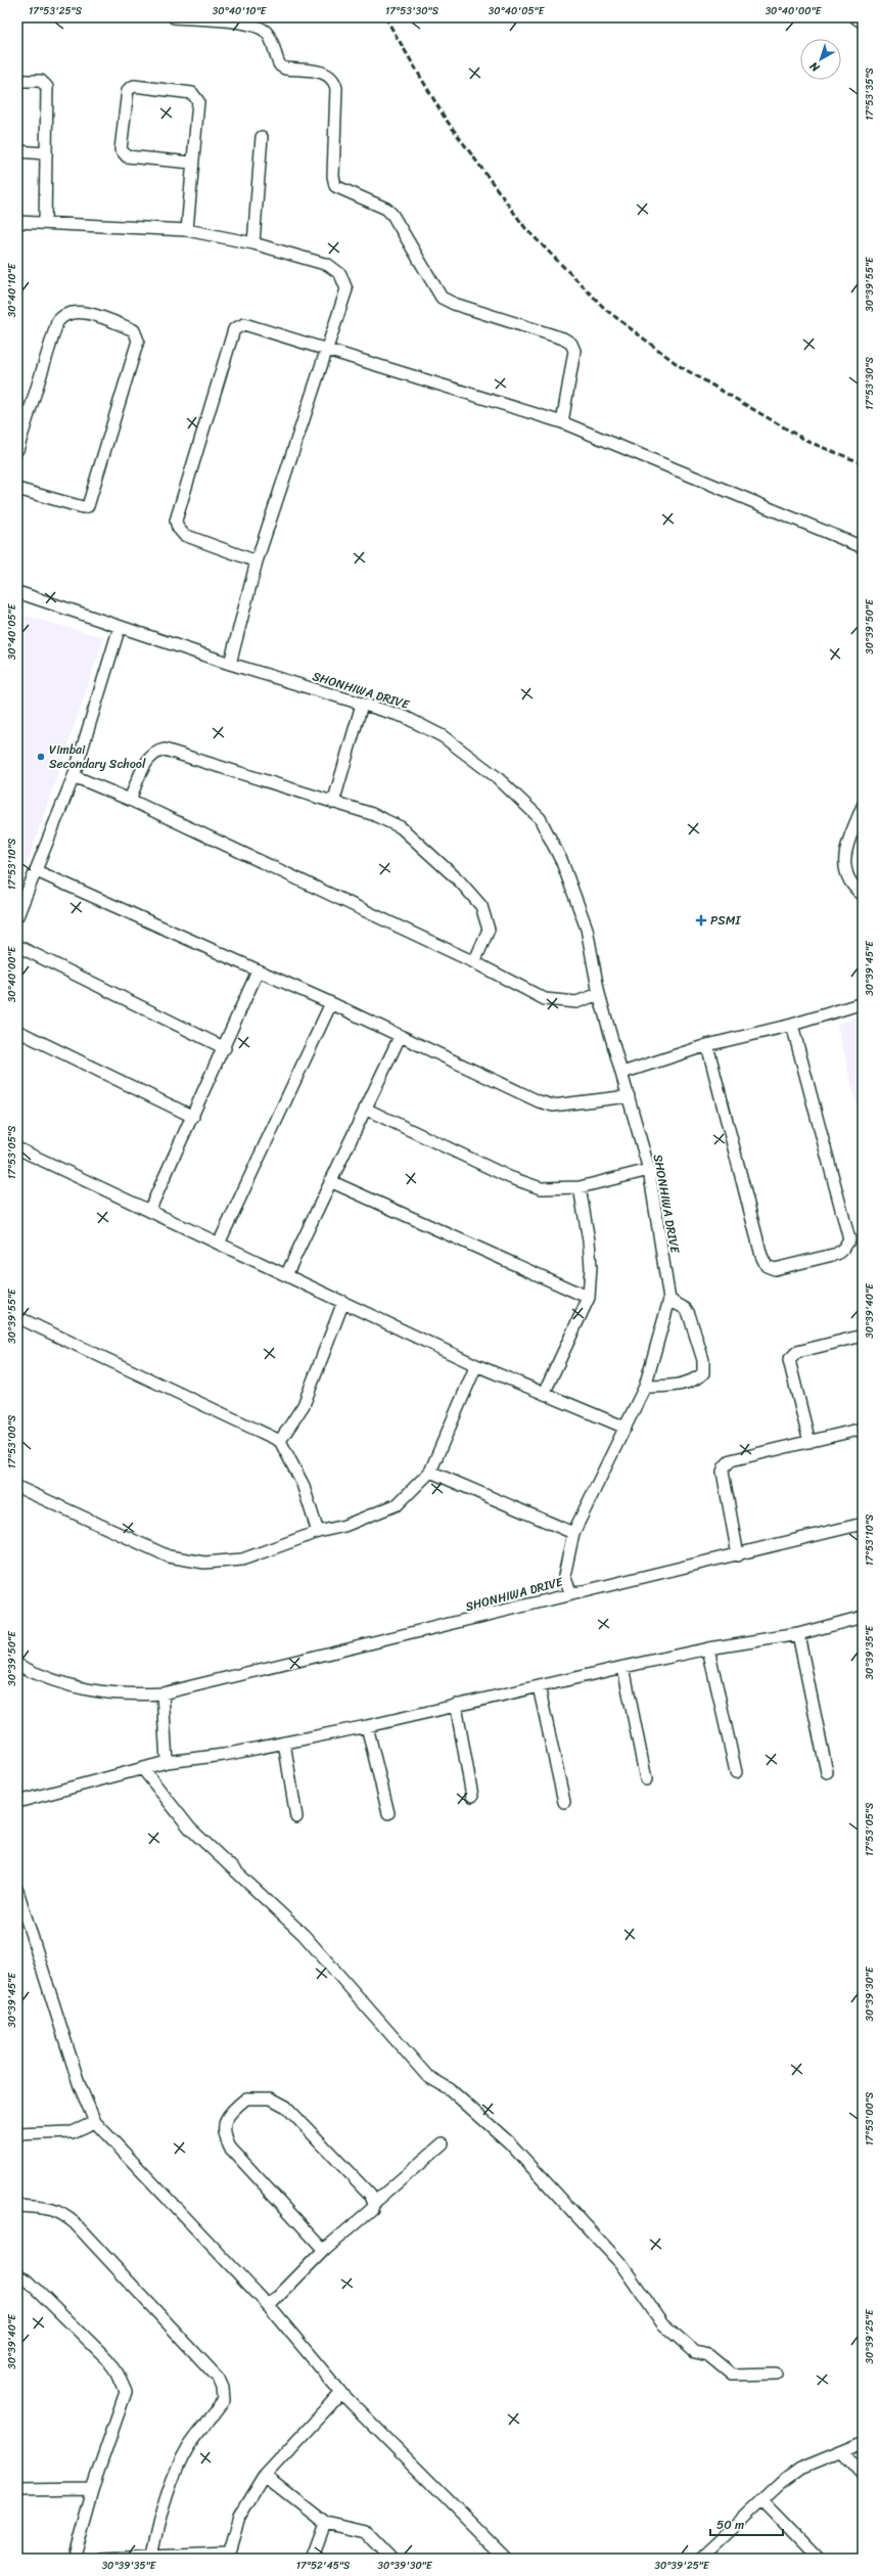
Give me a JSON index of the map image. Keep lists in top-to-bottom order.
{
  "streets": {
    "street": ["SHONHIWA DRIVE"]
  },
  "places": {
    "other": ["Vimbai Secondary School"],
    "health": ["PSMI"]
  },
  "scale_bar": "50 m",
  "north": "bottom left",
  "coordinates": [
    "17°53'25\"S",
    "30°40'10\"E",
    "17°53'30\"S",
    "30°40'05\"E",
    "30°40'00\"E",
    "17°53'35\"S",
    "30°39'55\"E",
    "30°39'50\"E",
    "17°53'10\"S",
    "30°39'45\"E",
    "17°53'05\"S",
    "30°39'40\"E",
    "17°53'00\"S",
    "30°39'35\"E",
    "30°39'30\"E",
    "30°39'25\"E",
    "17°52'45\"S"
  ]
}
